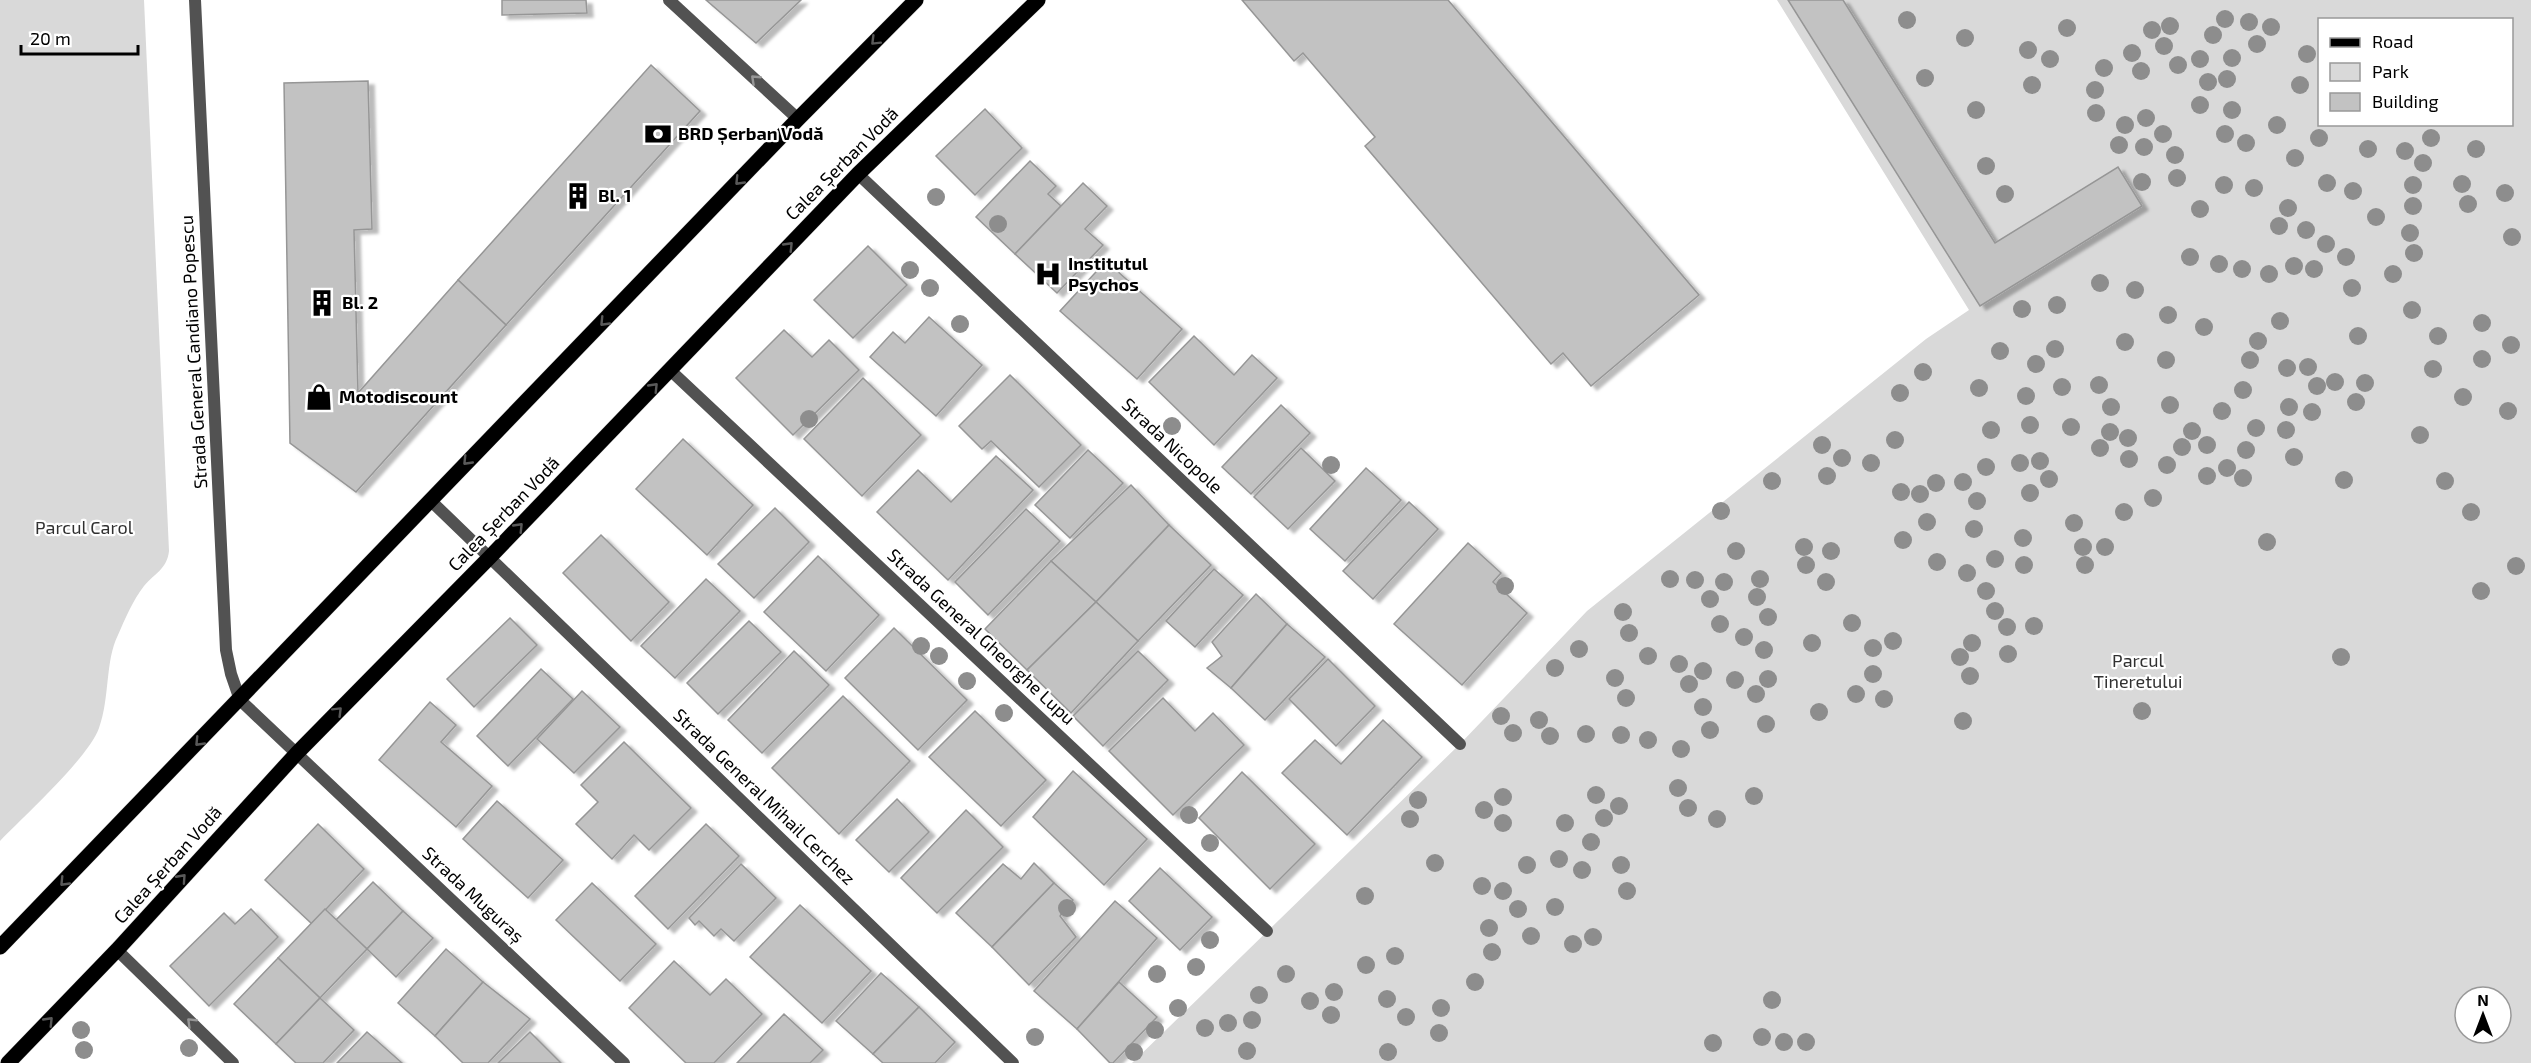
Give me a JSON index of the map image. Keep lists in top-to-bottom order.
{
  "streets": {
    "main road": ["Calea Șerban Vodă"],
    "street": [
      "Strada General Candiano Popescu",
      "Strada Nicopole",
      "Strada General Gheorghe Lupu",
      "Strada General Mihail Cerchez",
      "Strada Muguraș"
    ]
  },
  "crossings": [
    ["Calea Șerban Vodă", "Strada Nicopole"],
    ["Calea Șerban Vodă", "Strada General Gheorghe Lupu"],
    ["Calea Șerban Vodă", "Strada General Mihail Cerchez"],
    ["Calea Șerban Vodă", "Strada Muguraș"],
    ["Strada General Candiano Popescu", "Strada Muguraș"]
  ],
  "parks": ["Parcul Carol", "Parcul Tineretului"],
  "places": {
    "bank": ["BRD Șerban Vodă"],
    "building": ["Bl. 1", "Bl. 2"],
    "hospital": ["Institutul Psychos"],
    "shop": ["Motodiscount"]
  },
  "legend": ["Road", "Park", "Building"],
  "scale_bar": "20 m",
  "north": "top"
}
